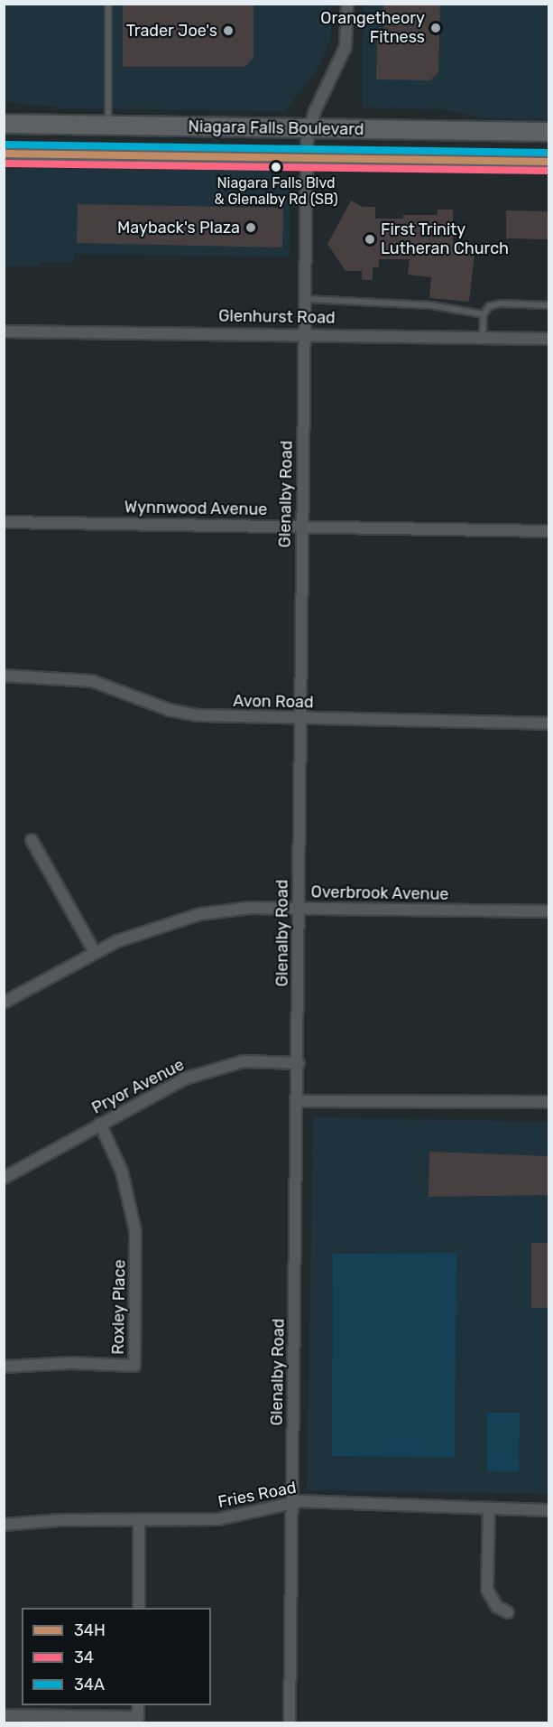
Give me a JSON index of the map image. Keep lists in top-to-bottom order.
{
  "streets": {
    "main road": ["Niagara Falls Boulevard"],
    "street": [
      "Glenhurst Road",
      "Glenalby Road",
      "Wynnwood Avenue",
      "Avon Road",
      "Overbrook Avenue",
      "Pryor Avenue",
      "Roxley Place",
      "Fries Road"
    ]
  },
  "crossings": [
    ["Niagara Falls Boulevard", "Glenalby Road"],
    ["Glenhurst Road", "Glenalby Road"],
    ["Glenalby Road", "Wynnwood Avenue"],
    ["Glenalby Road", "Avon Road"],
    ["Glenalby Road", "Overbrook Avenue"],
    ["Glenalby Road", "Pryor Avenue"],
    ["Glenalby Road", "Fries Road"],
    ["Pryor Avenue", "Roxley Place"]
  ],
  "places": [
    "Orangetheory Fitness",
    "Trader Joe's",
    "Niagara Falls Blvd & Glenalby Rd (SB)",
    "Mayback's Plaza",
    "First Trinity Lutheran Church"
  ],
  "lines": ["transit line 34A", "transit line 34H", "transit line 34"],
  "legend": ["34H", "34", "34A"]
}
